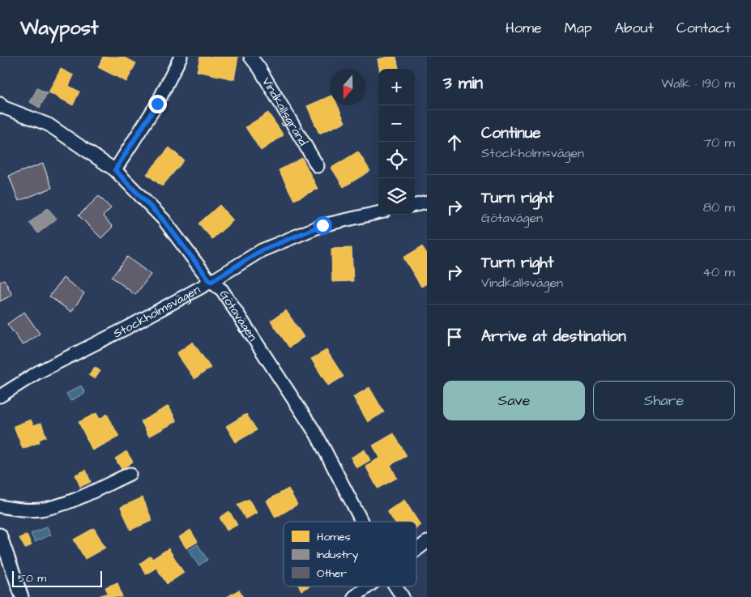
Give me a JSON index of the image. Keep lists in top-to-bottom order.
{
  "streets": {
    "street": ["Vindkallsgränd", "Stockholmsvägen", "Götavägen"]
  },
  "crossings": [
    ["Stockholmsvägen", "Götavägen"]
  ],
  "legend": ["Homes", "Industry", "Other"],
  "scale_bar": "50 m",
  "north": "bottom",
  "page": {
    "header": "Waypost",
    "nav": [
      "Home",
      "Map",
      "About",
      "Contact"
    ],
    "heading": ["3 min", "Walk · 190 m"],
    "map_buttons": ["+", "−"],
    "list": [
      ["Continue", "Stockholmsvägen", "70 m"],
      ["Turn right", "Götavägen", "80 m"],
      ["Turn right", "Vindkallsvägen", "40 m"],
      "Arrive at destination"
    ],
    "buttons": ["Save", "Share"],
    "scale": "50 m"
  }
}
